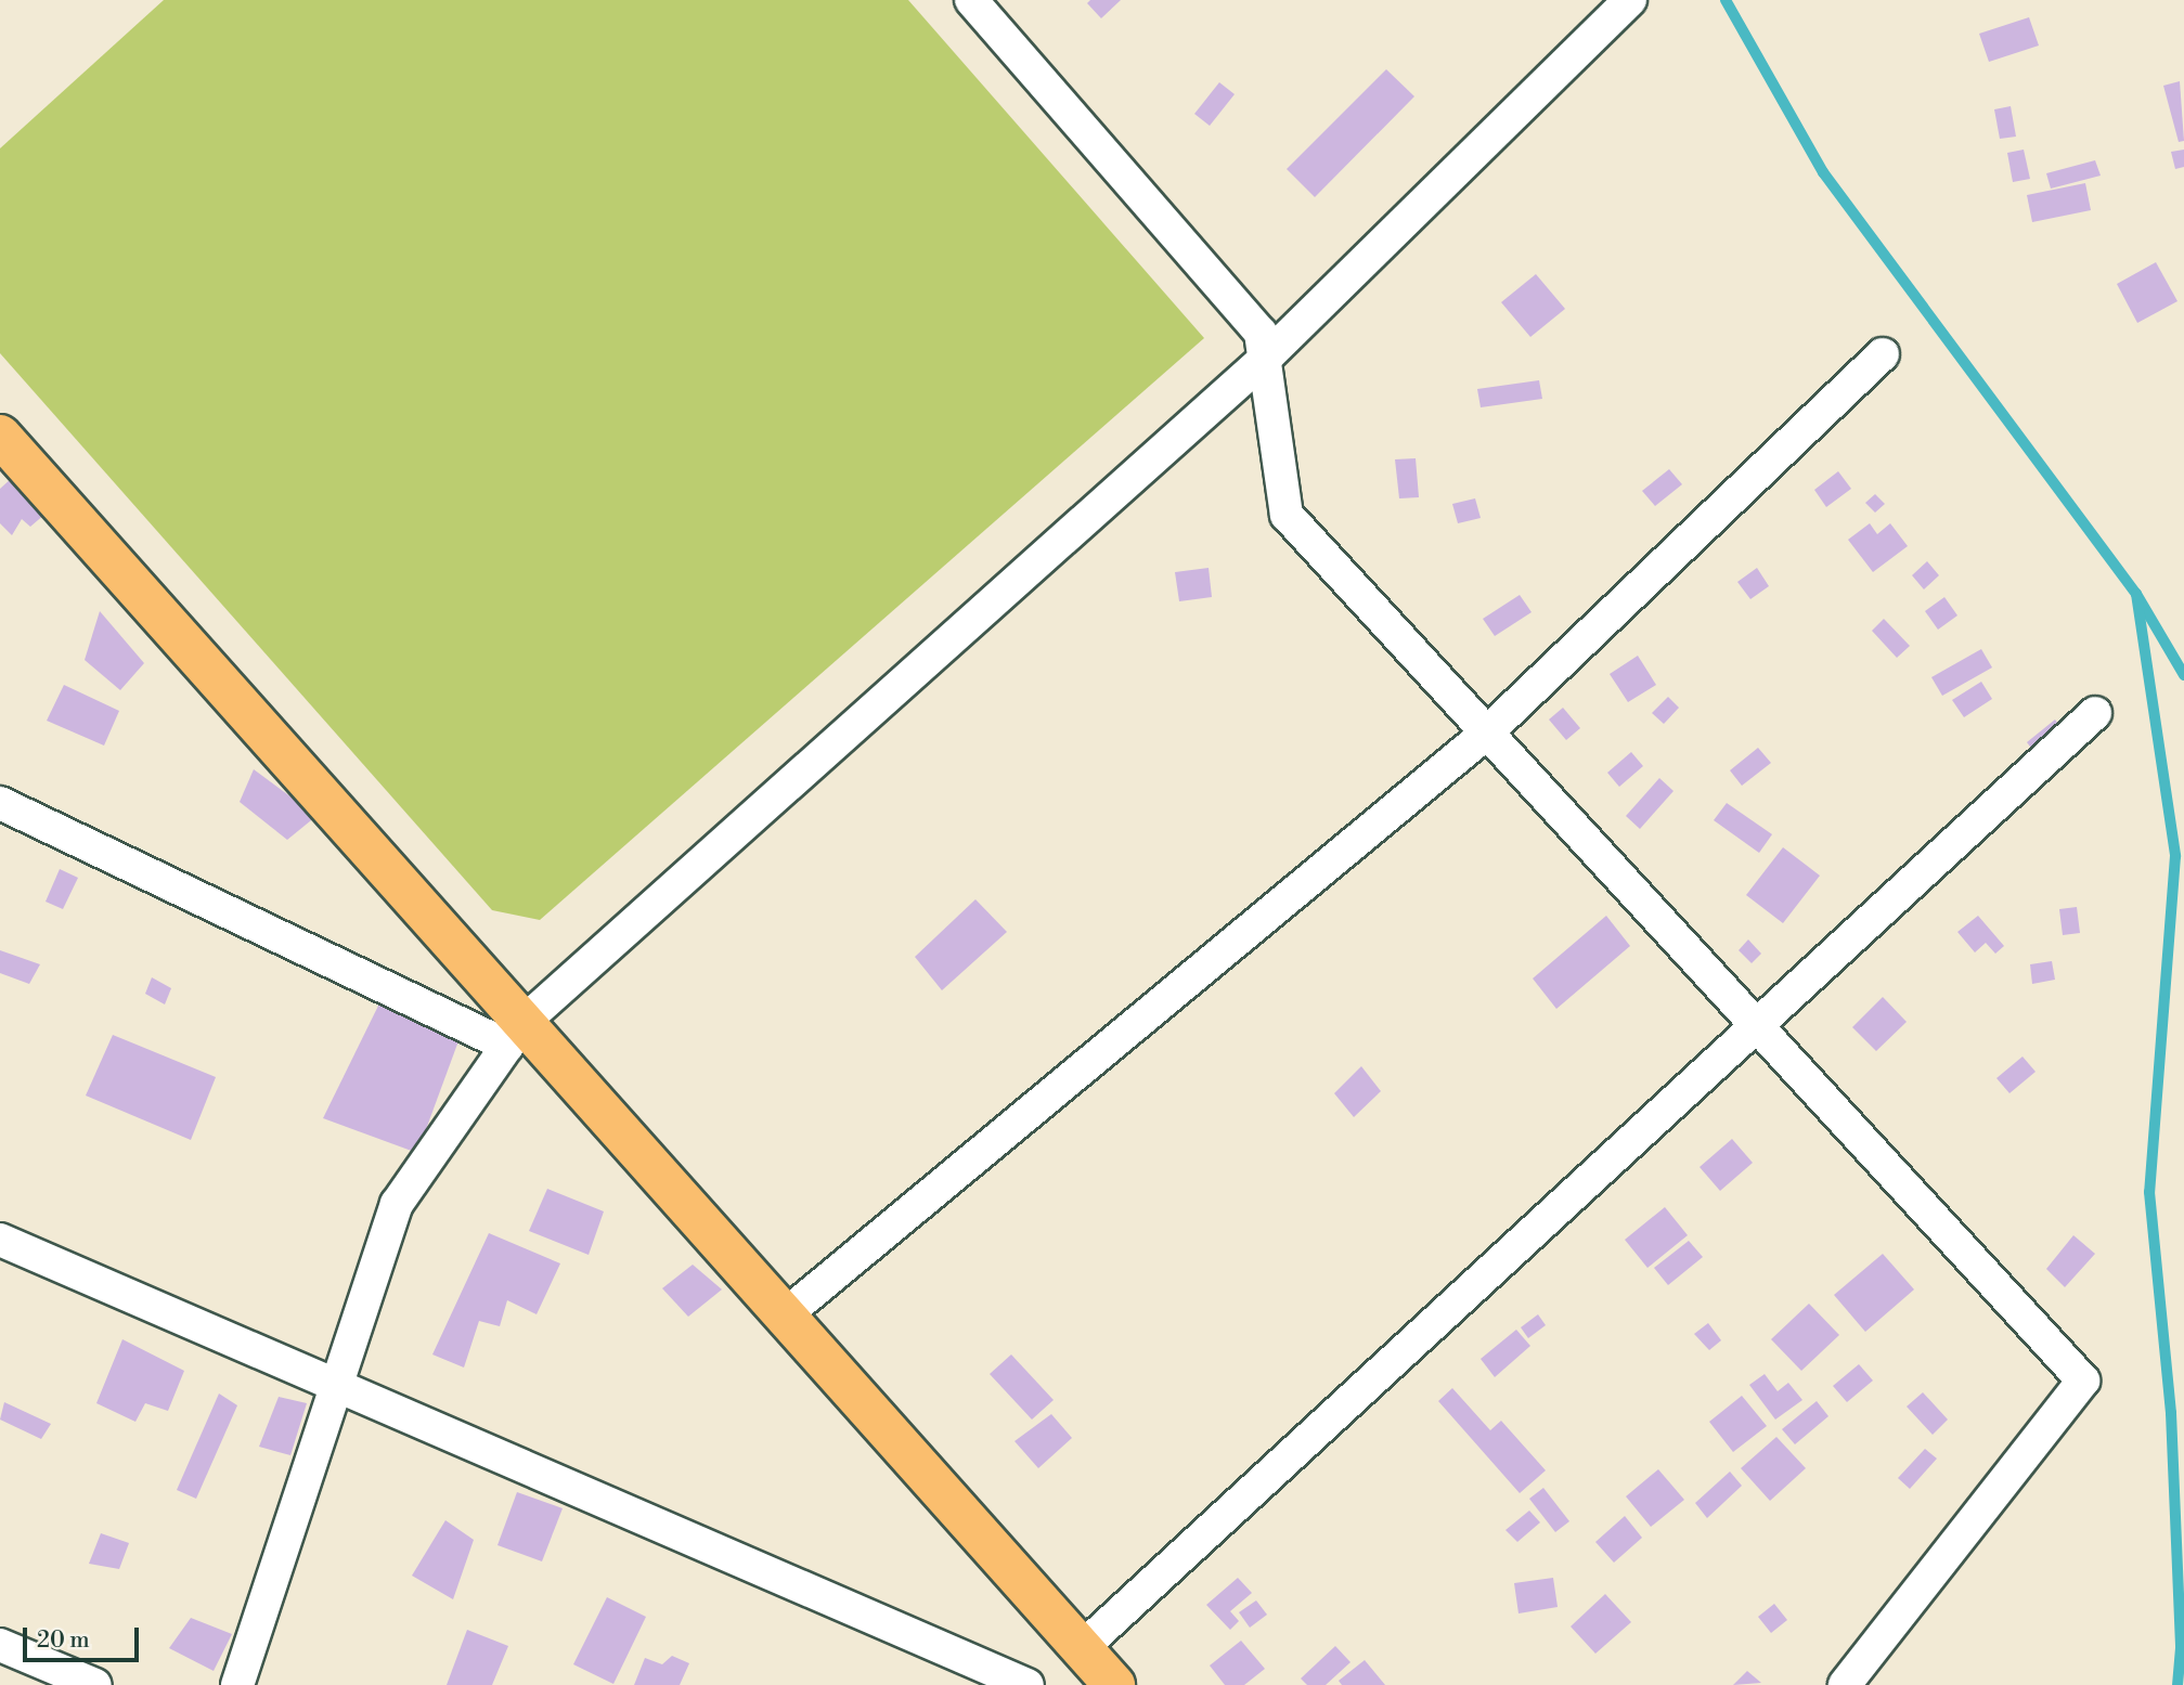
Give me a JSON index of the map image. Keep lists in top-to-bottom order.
{
  "scale_bar": "20 m"
}
